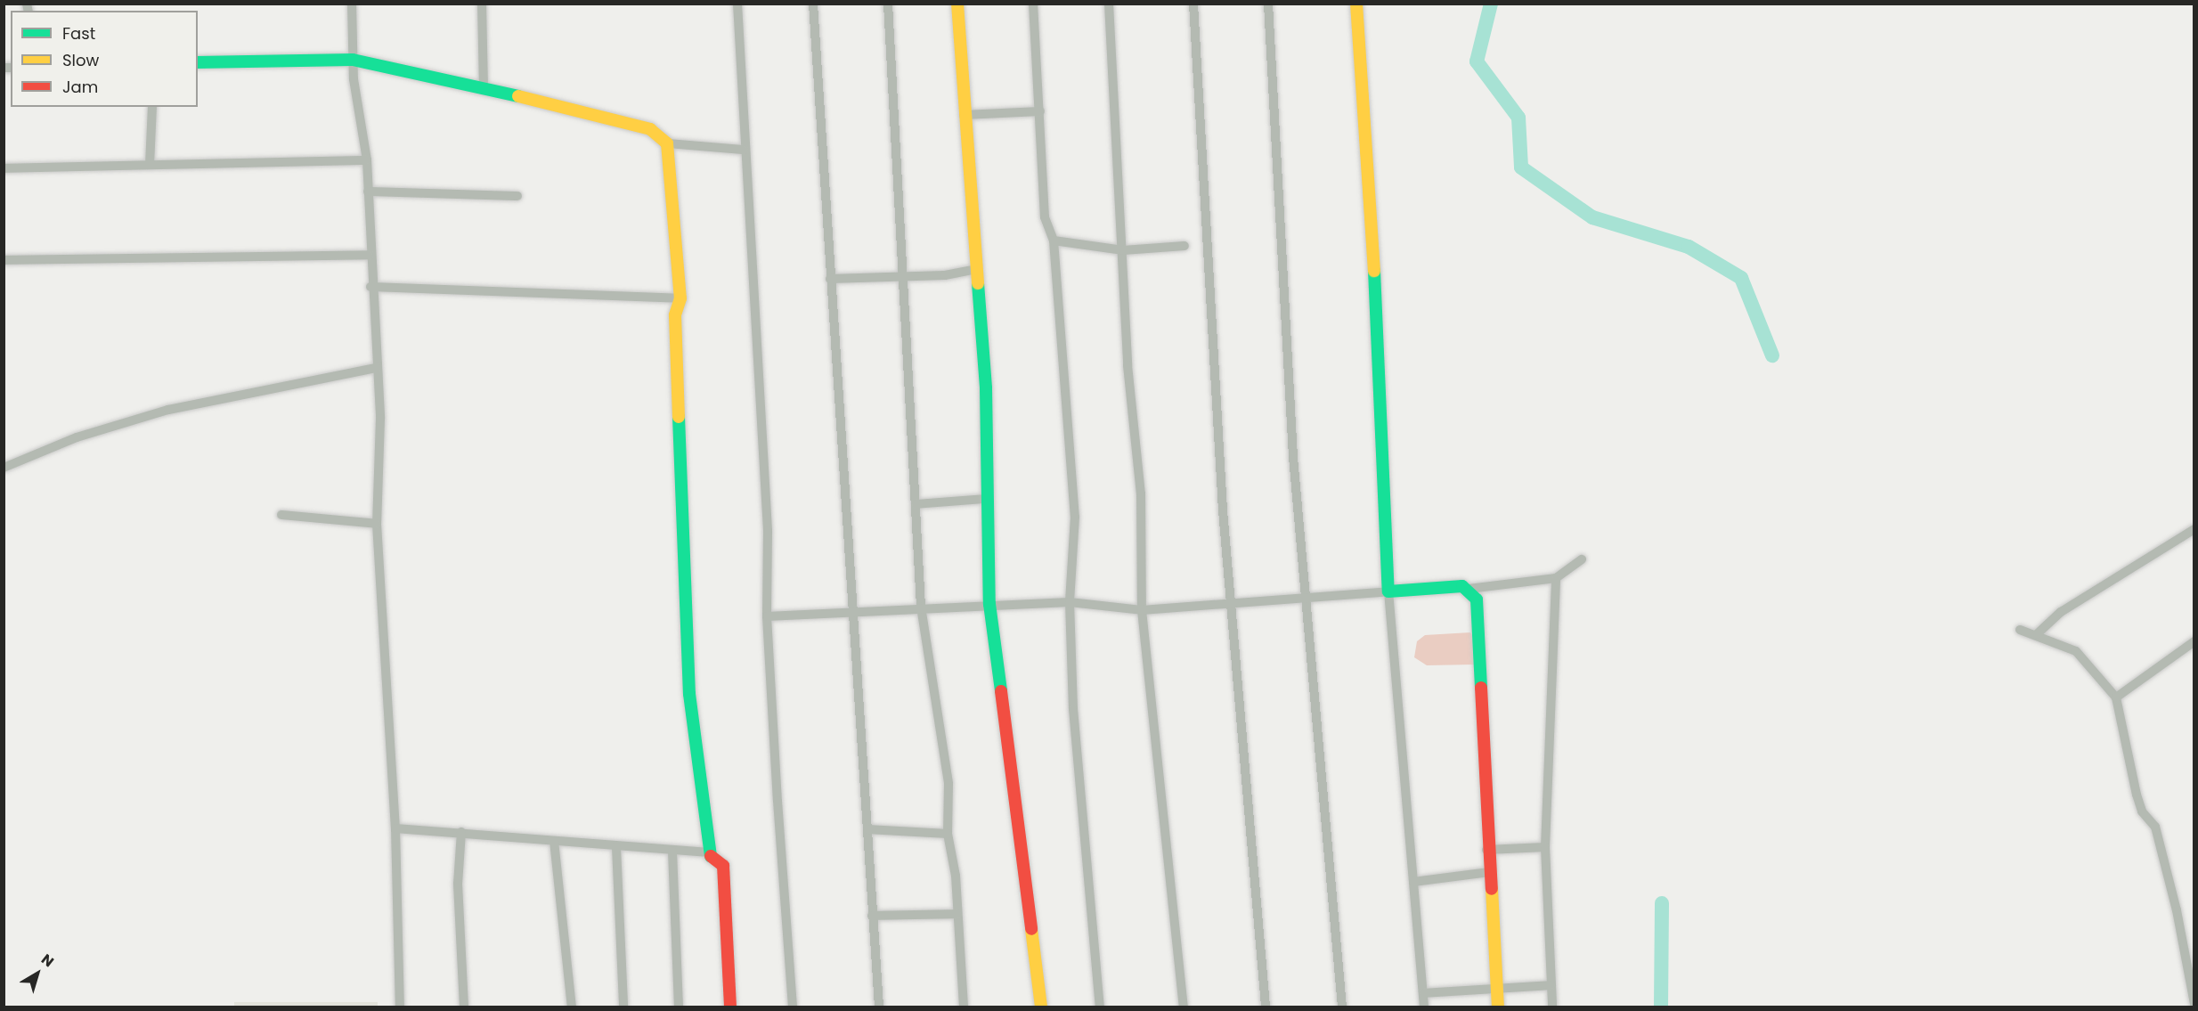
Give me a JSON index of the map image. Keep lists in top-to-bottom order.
{
  "legend": ["Fast", "Slow", "Jam"],
  "north": "top right"
}
